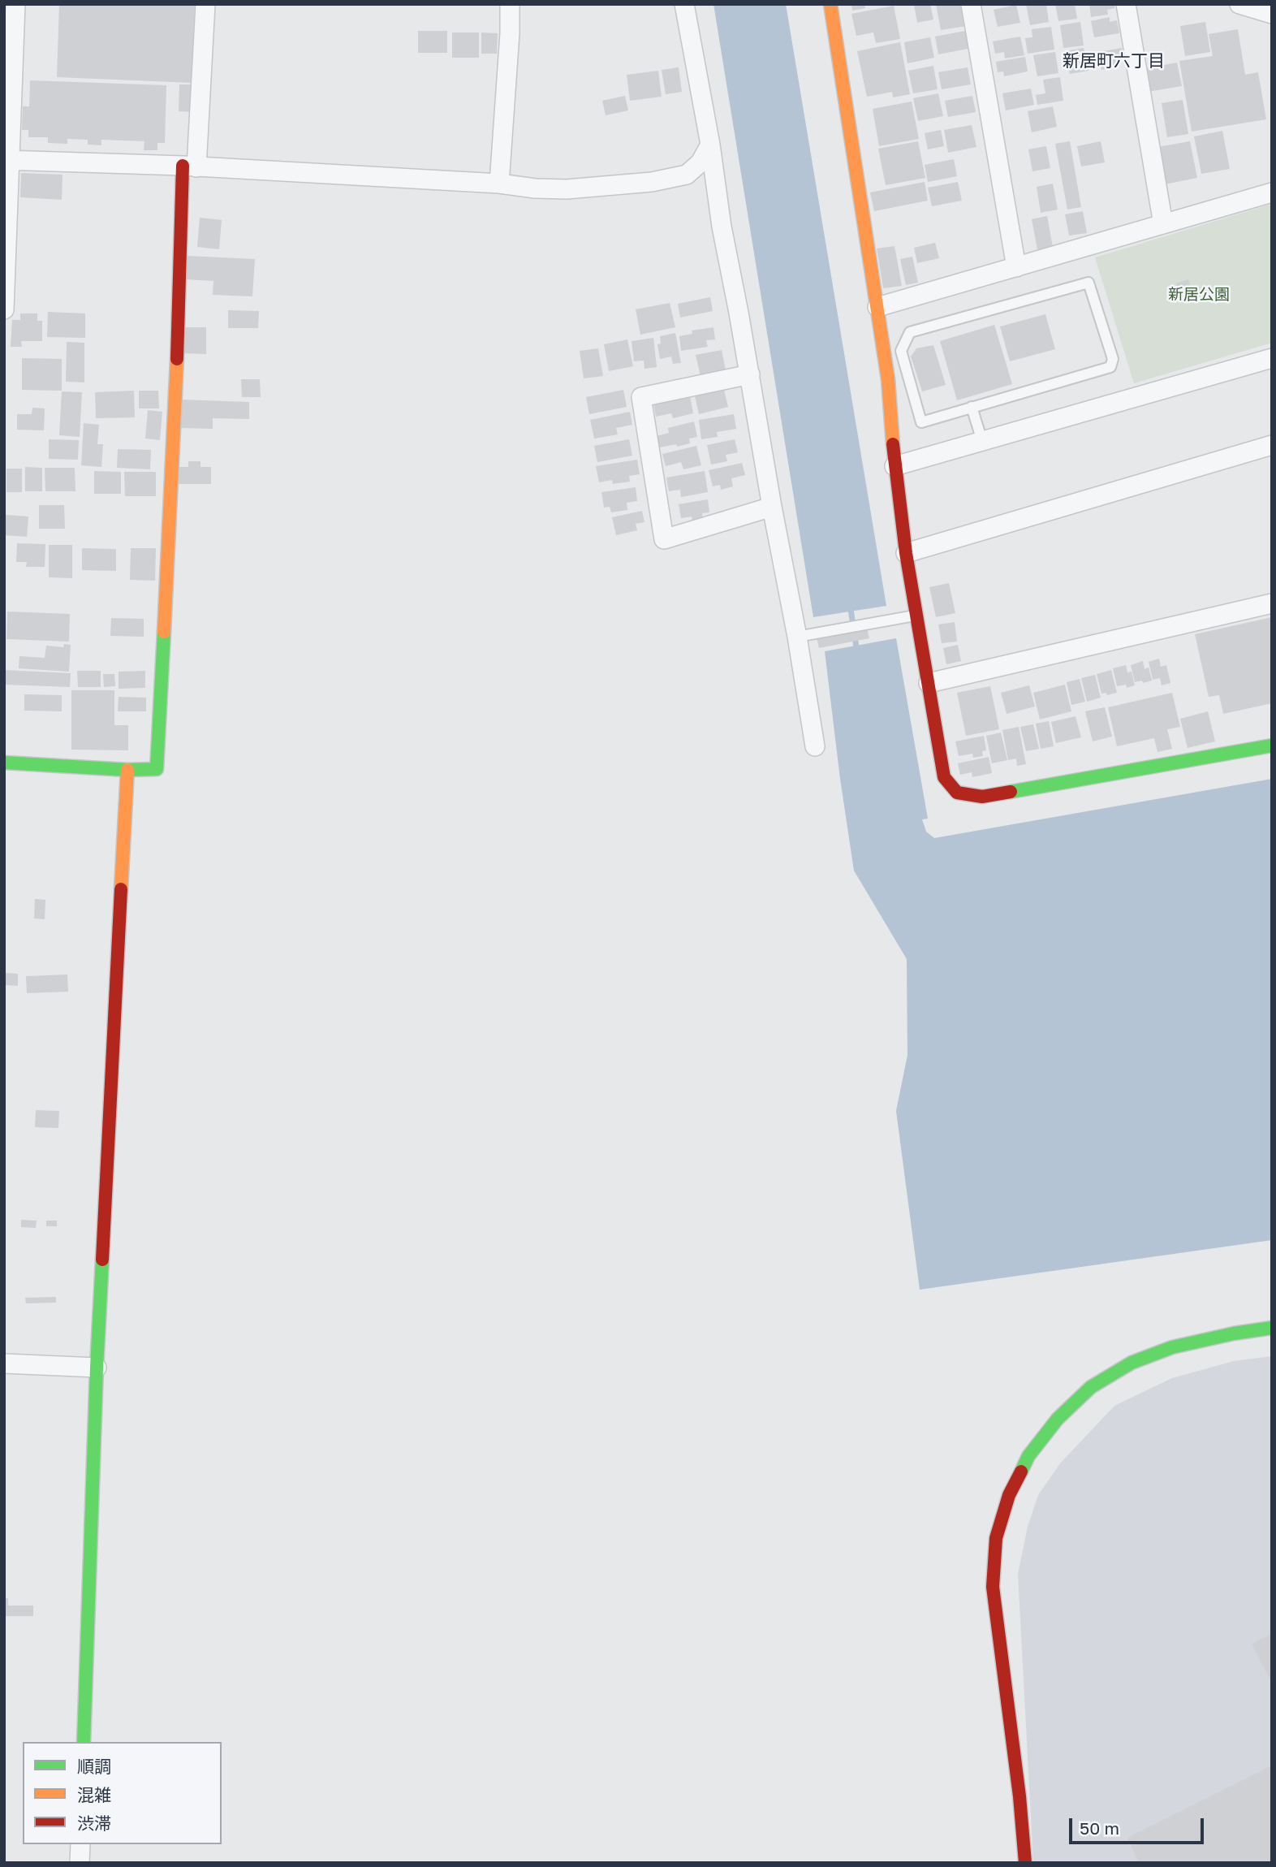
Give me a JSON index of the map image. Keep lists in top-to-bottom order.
{
  "districts": ["新居町六丁目"],
  "parks": ["新居公園"],
  "legend": ["順調", "混雑", "渋滞"],
  "scale_bar": "50 m"
}
